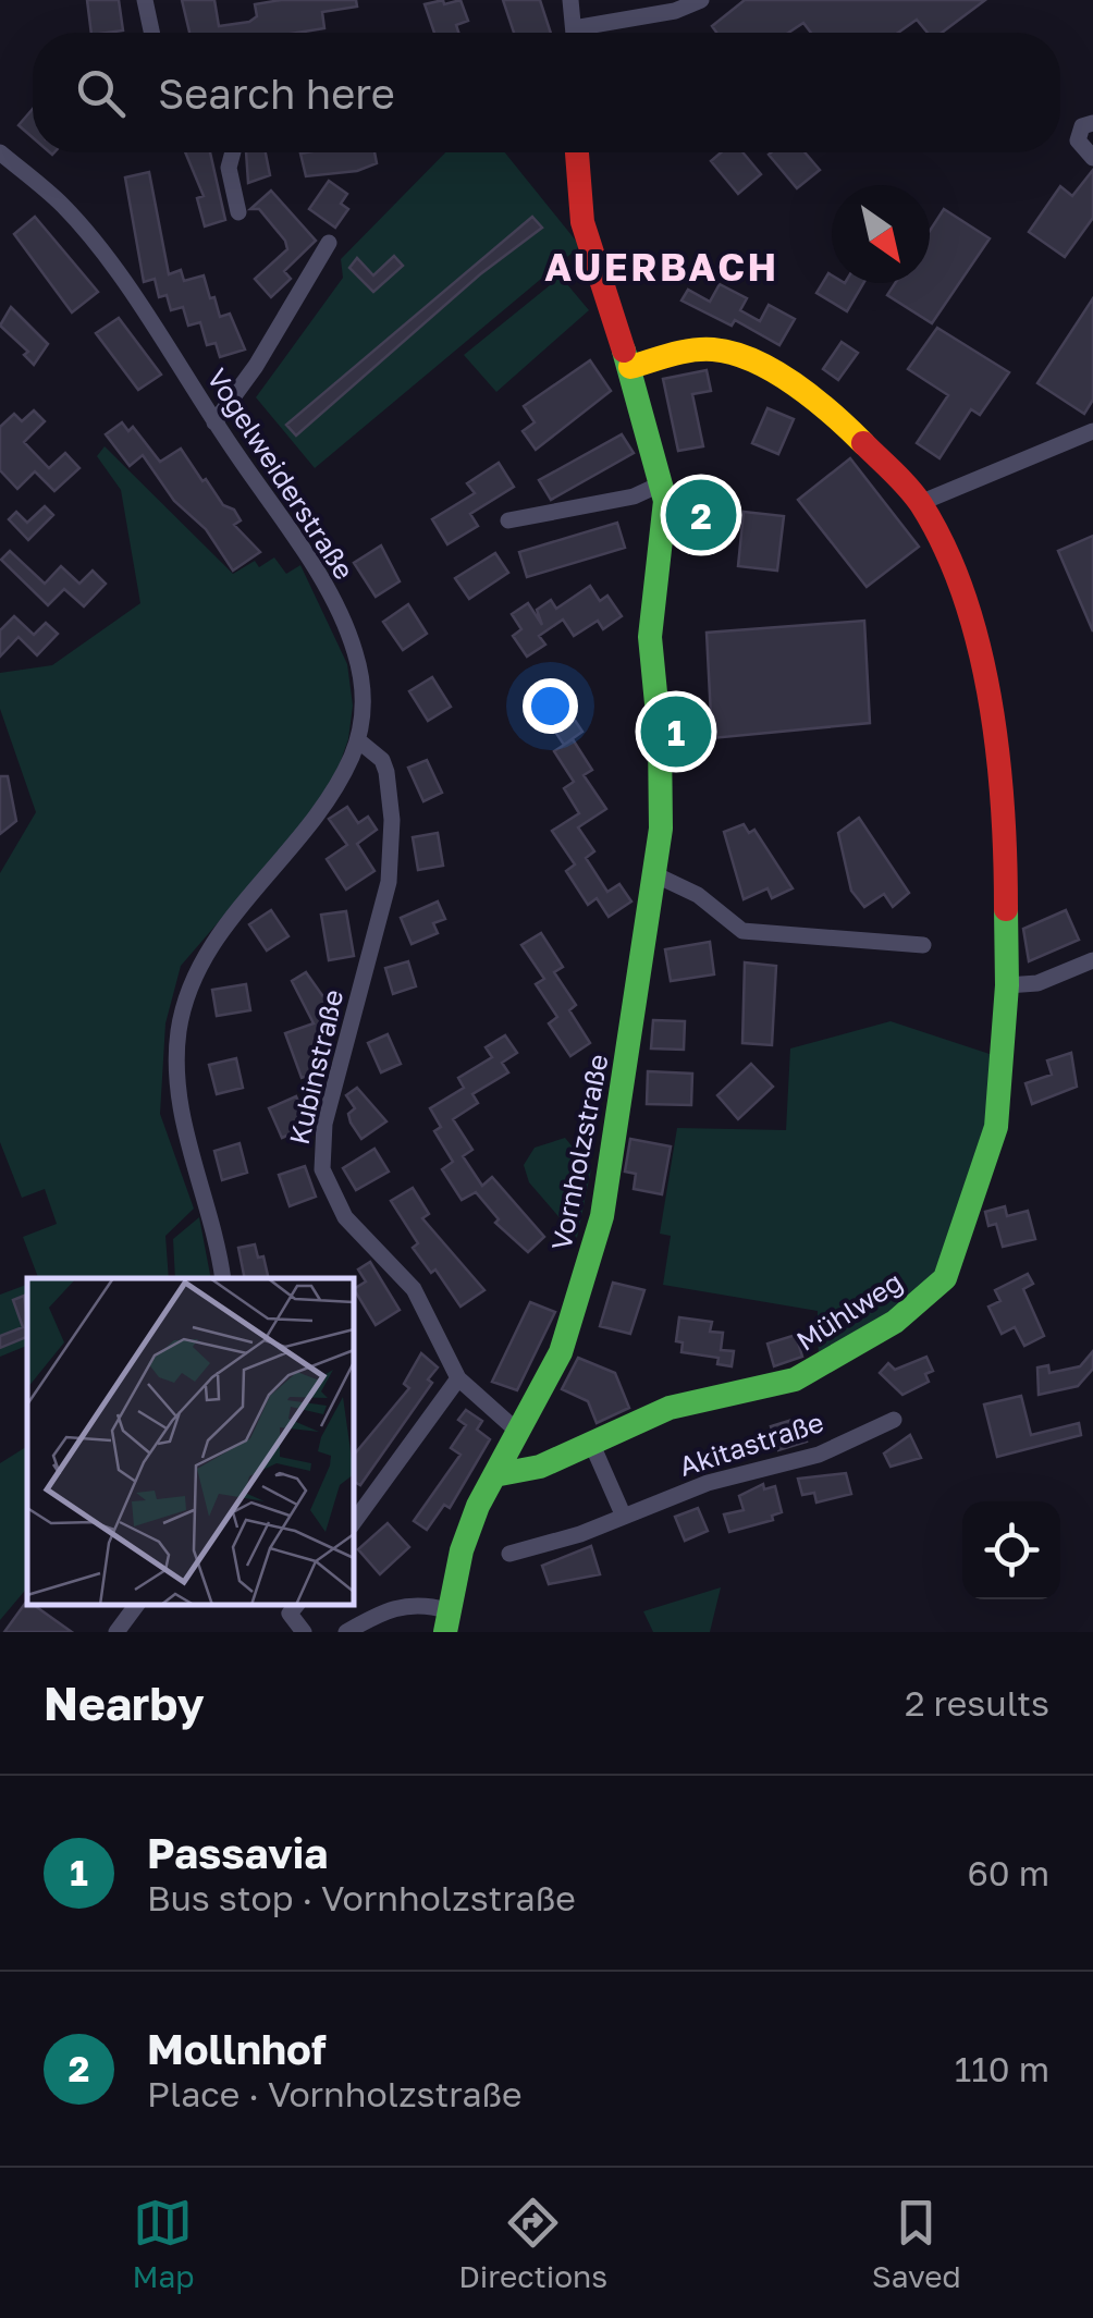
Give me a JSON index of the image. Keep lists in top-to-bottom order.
{
  "streets": {
    "street": [
      "Vogelweiderstraße",
      "Kubinstraße",
      "Vornholzstraße",
      "Mühlweg",
      "Akitastraße"
    ]
  },
  "crossings": [
    ["Vogelweiderstraße", "Kubinstraße"],
    ["Kubinstraße", "Vornholzstraße"],
    ["Vornholzstraße", "Mühlweg"]
  ],
  "districts": ["AUERBACH"],
  "north": "bottom right",
  "page": {
    "search": "Search here",
    "pins": ["2", "1"],
    "heading": ["Nearby", "2 results"],
    "list": [
      {
        "mark": "1",
        "name": "Passavia",
        "note": "Bus stop · Vornholzstraße",
        "value": "60 m"
      },
      {
        "mark": "2",
        "name": "Mollnhof",
        "note": "Place · Vornholzstraße",
        "value": "110 m"
      }
    ],
    "nav": ["Map", "Directions", "Saved"]
  }
}
